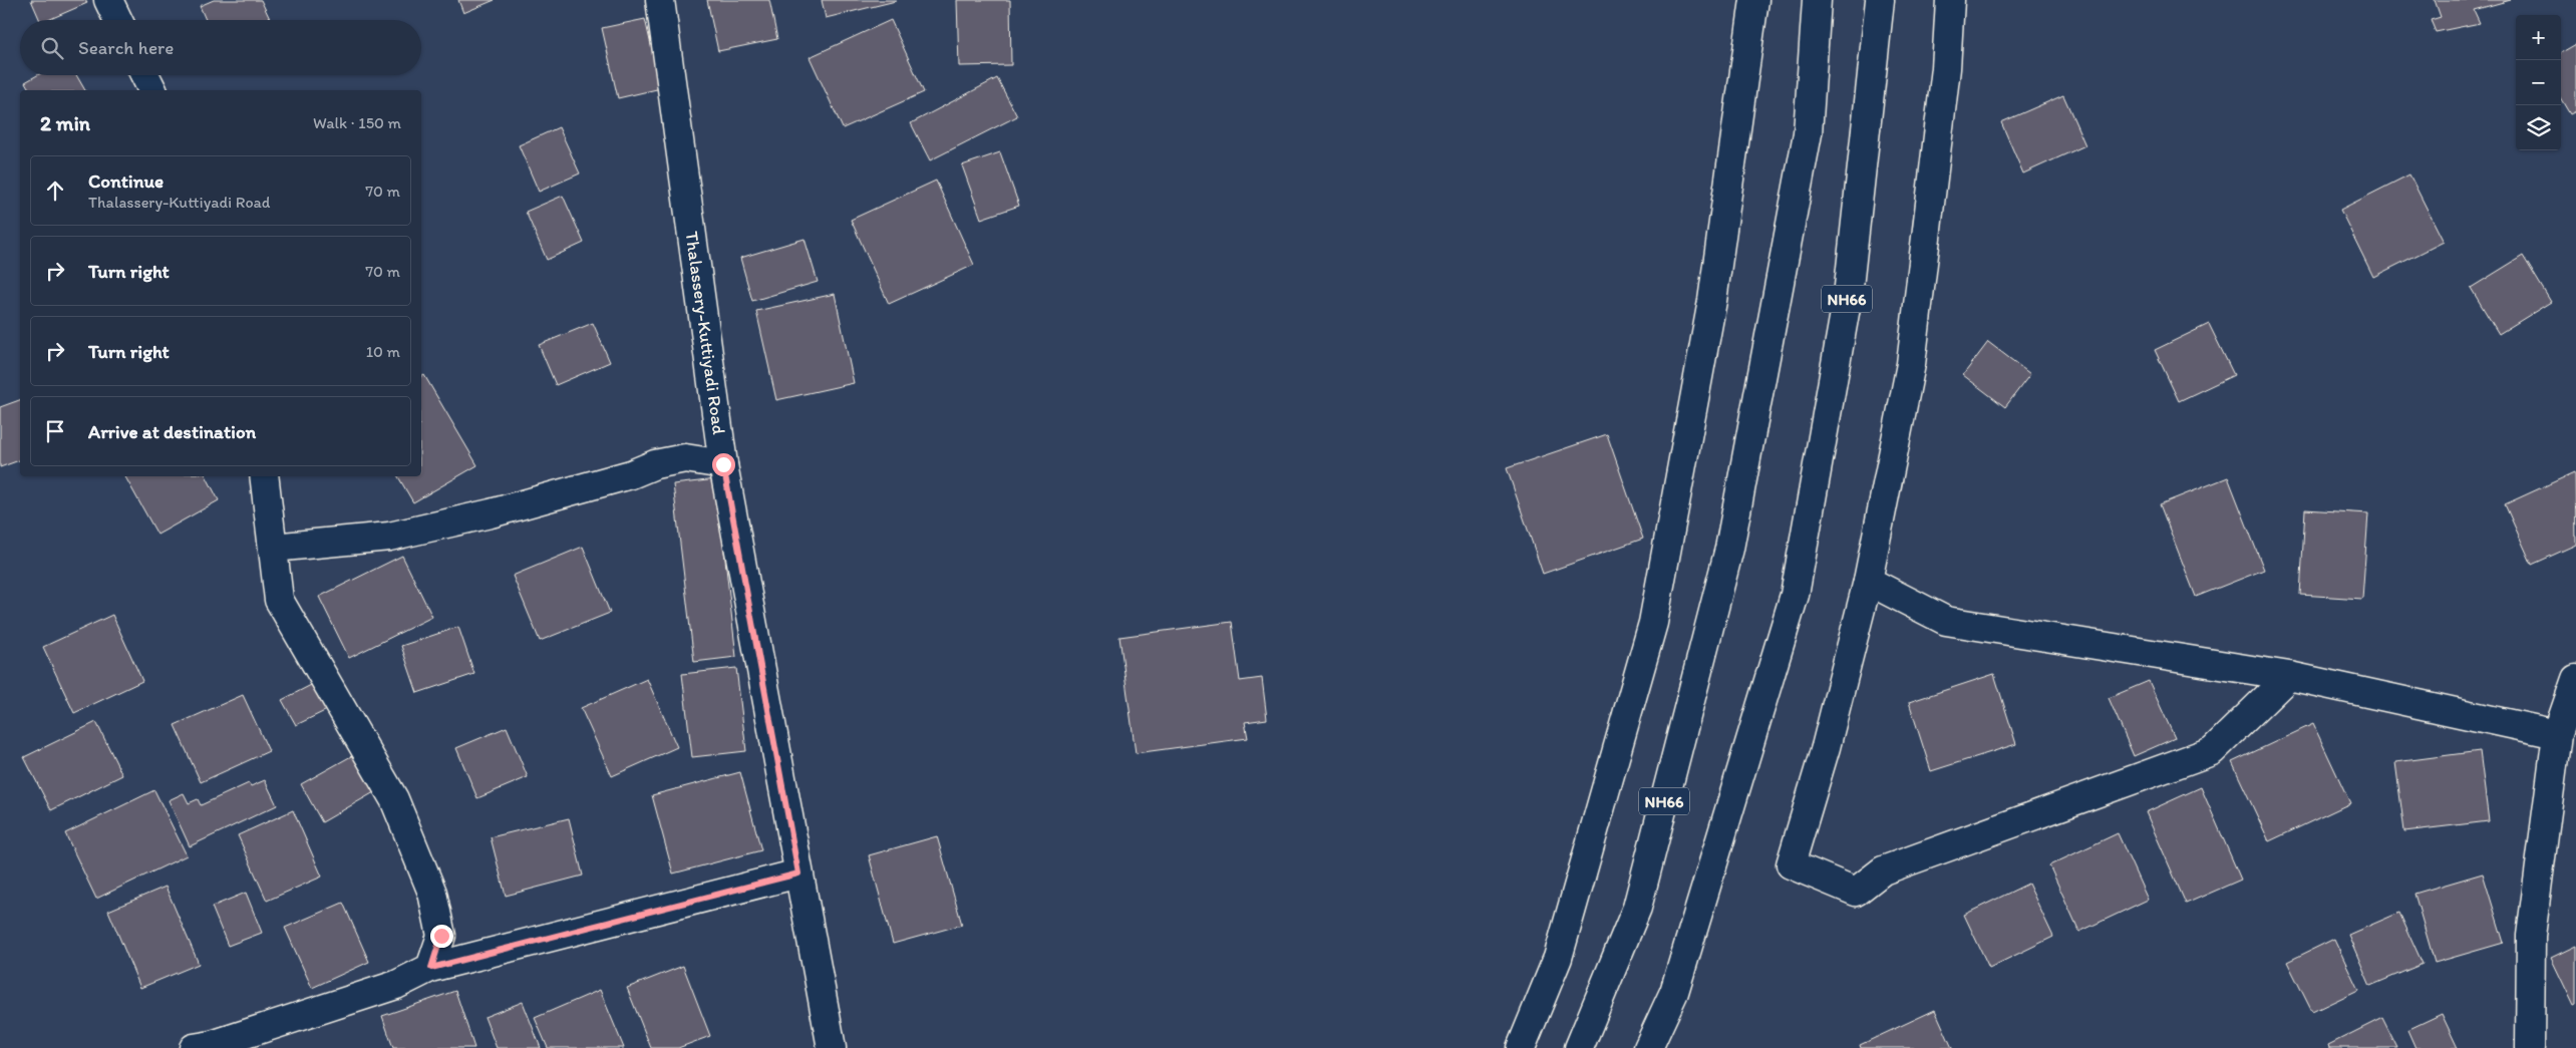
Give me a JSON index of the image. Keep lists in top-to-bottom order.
{
  "streets": {
    "main road": ["NH66", "Thalassery-Kuttiyadi Road"]
  },
  "page": {
    "map_buttons": ["+", "−"],
    "search": "Search here",
    "heading": ["2 min", "Walk · 150 m"],
    "list": [
      ["Continue", "Thalassery-Kuttiyadi Road", "70 m"],
      ["Turn right", "70 m"],
      ["Turn right", "10 m"],
      "Arrive at destination"
    ]
  }
}
